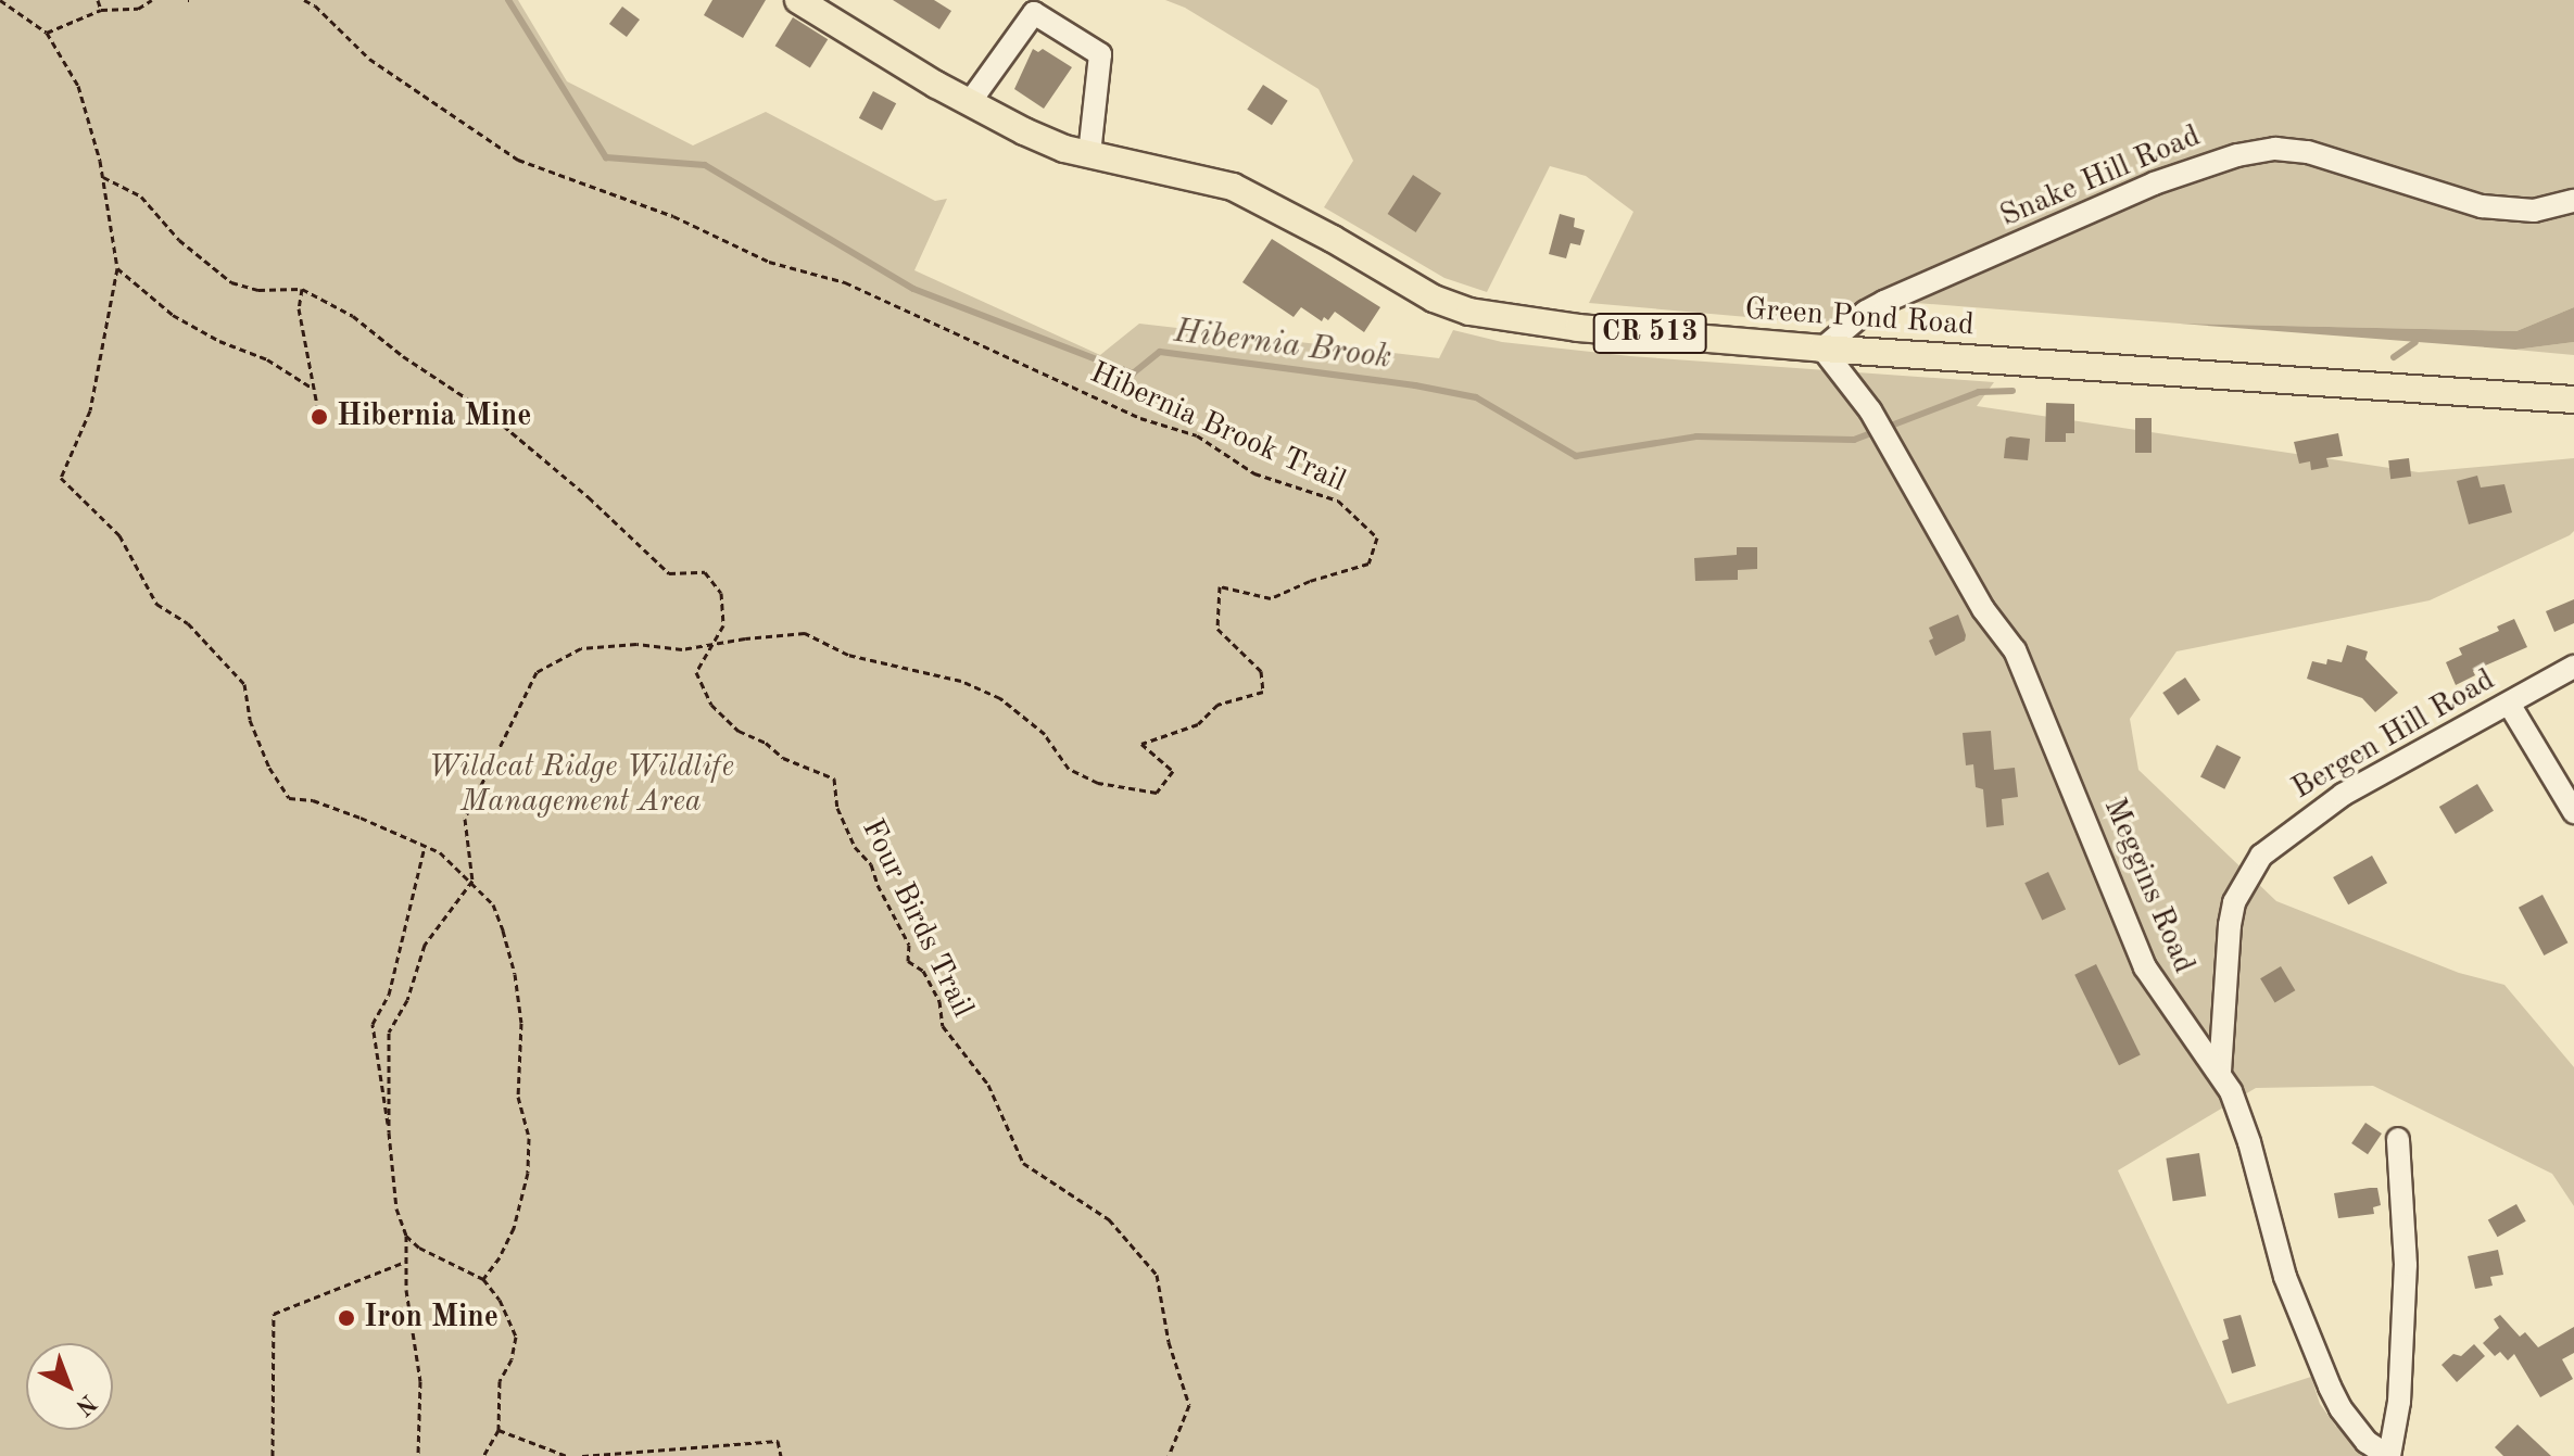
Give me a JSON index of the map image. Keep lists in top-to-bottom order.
{
  "streets": {
    "main road": ["Green Pond Road", "CR 513"],
    "street": ["Snake Hill Road", "Bergen Hill Road", "Meggins Road"],
    "path": ["Hibernia Brook Trail", "Four Birds Trail"]
  },
  "crossings": [
    ["Snake Hill Road", "Green Pond Road"],
    ["Snake Hill Road", "Meggins Road"],
    ["Green Pond Road", "Meggins Road"],
    ["Hibernia Brook Trail", "Four Birds Trail"],
    ["Bergen Hill Road", "Meggins Road"]
  ],
  "water": ["Hibernia Brook"],
  "parks": ["Wildcat Ridge Wildlife Management Area"],
  "places": ["Hibernia Mine", "Iron Mine"],
  "north": "bottom right"
}
